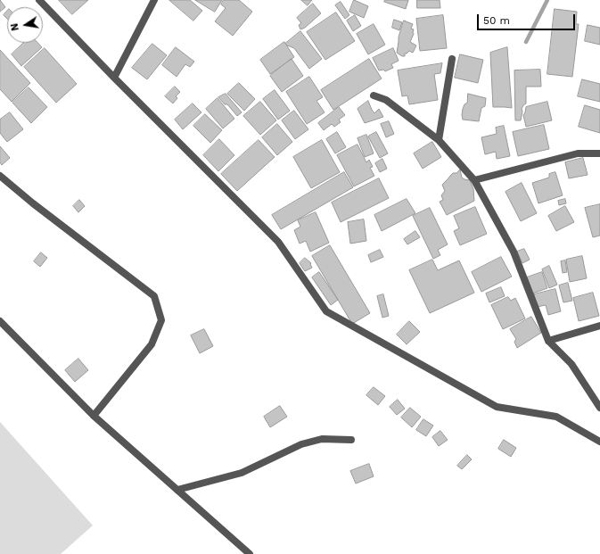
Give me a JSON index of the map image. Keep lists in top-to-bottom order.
{
  "scale_bar": "50 m",
  "north": "left"
}
